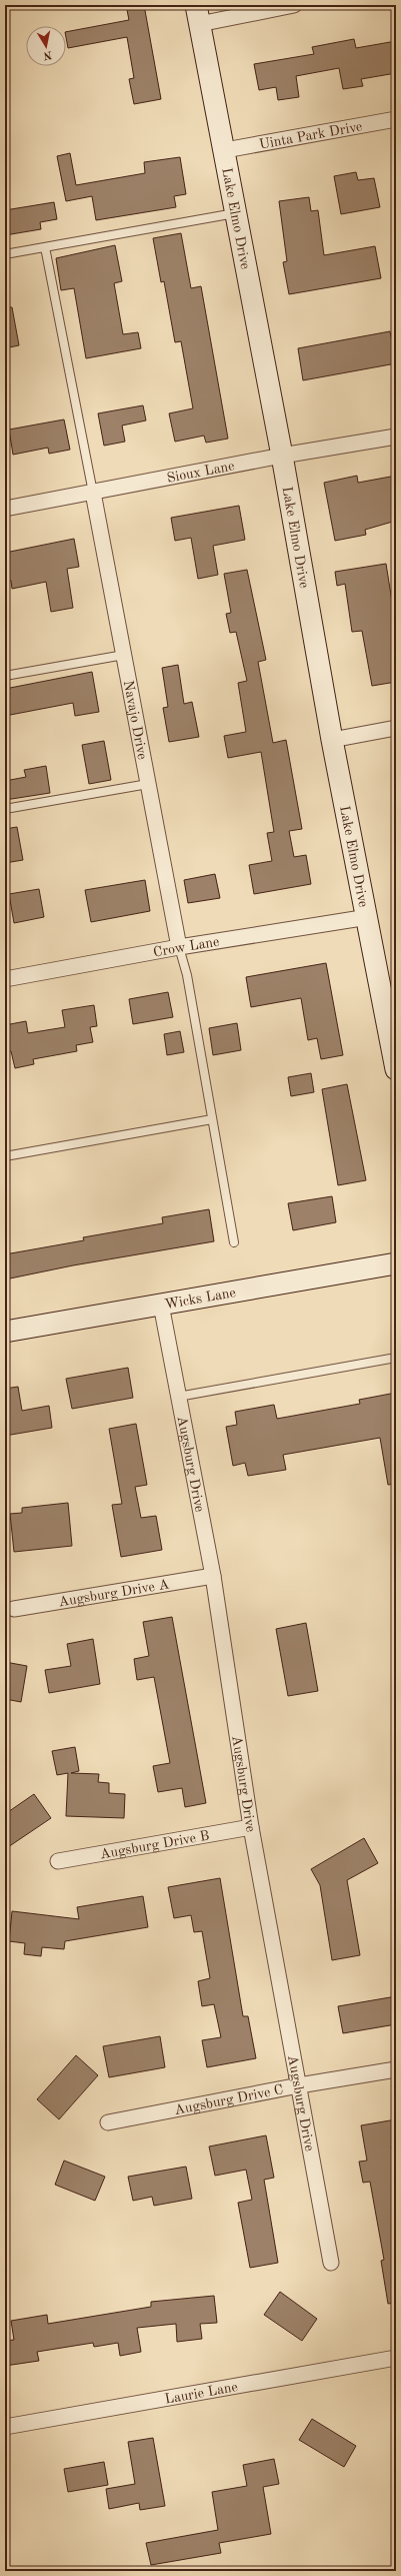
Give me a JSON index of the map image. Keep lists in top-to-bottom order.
{
  "streets": {
    "main road": ["Lake Elmo Drive", "Wicks Lane"],
    "street": [
      "Uinta Park Drive",
      "Sioux Lane",
      "Navajo Drive",
      "Crow Lane",
      "Augsburg Drive",
      "Augsburg Drive A",
      "Augsburg Drive B",
      "Augsburg Drive C",
      "Laurie Lane"
    ]
  },
  "crossings": [
    ["Uinta Park Drive", "Lake Elmo Drive"],
    ["Lake Elmo Drive", "Sioux Lane"],
    ["Lake Elmo Drive", "Crow Lane"],
    ["Sioux Lane", "Navajo Drive"],
    ["Navajo Drive", "Crow Lane"],
    ["Wicks Lane", "Augsburg Drive"],
    ["Augsburg Drive", "Augsburg Drive A"],
    ["Augsburg Drive", "Augsburg Drive B"],
    ["Augsburg Drive", "Augsburg Drive C"]
  ],
  "north": "bottom"
}
